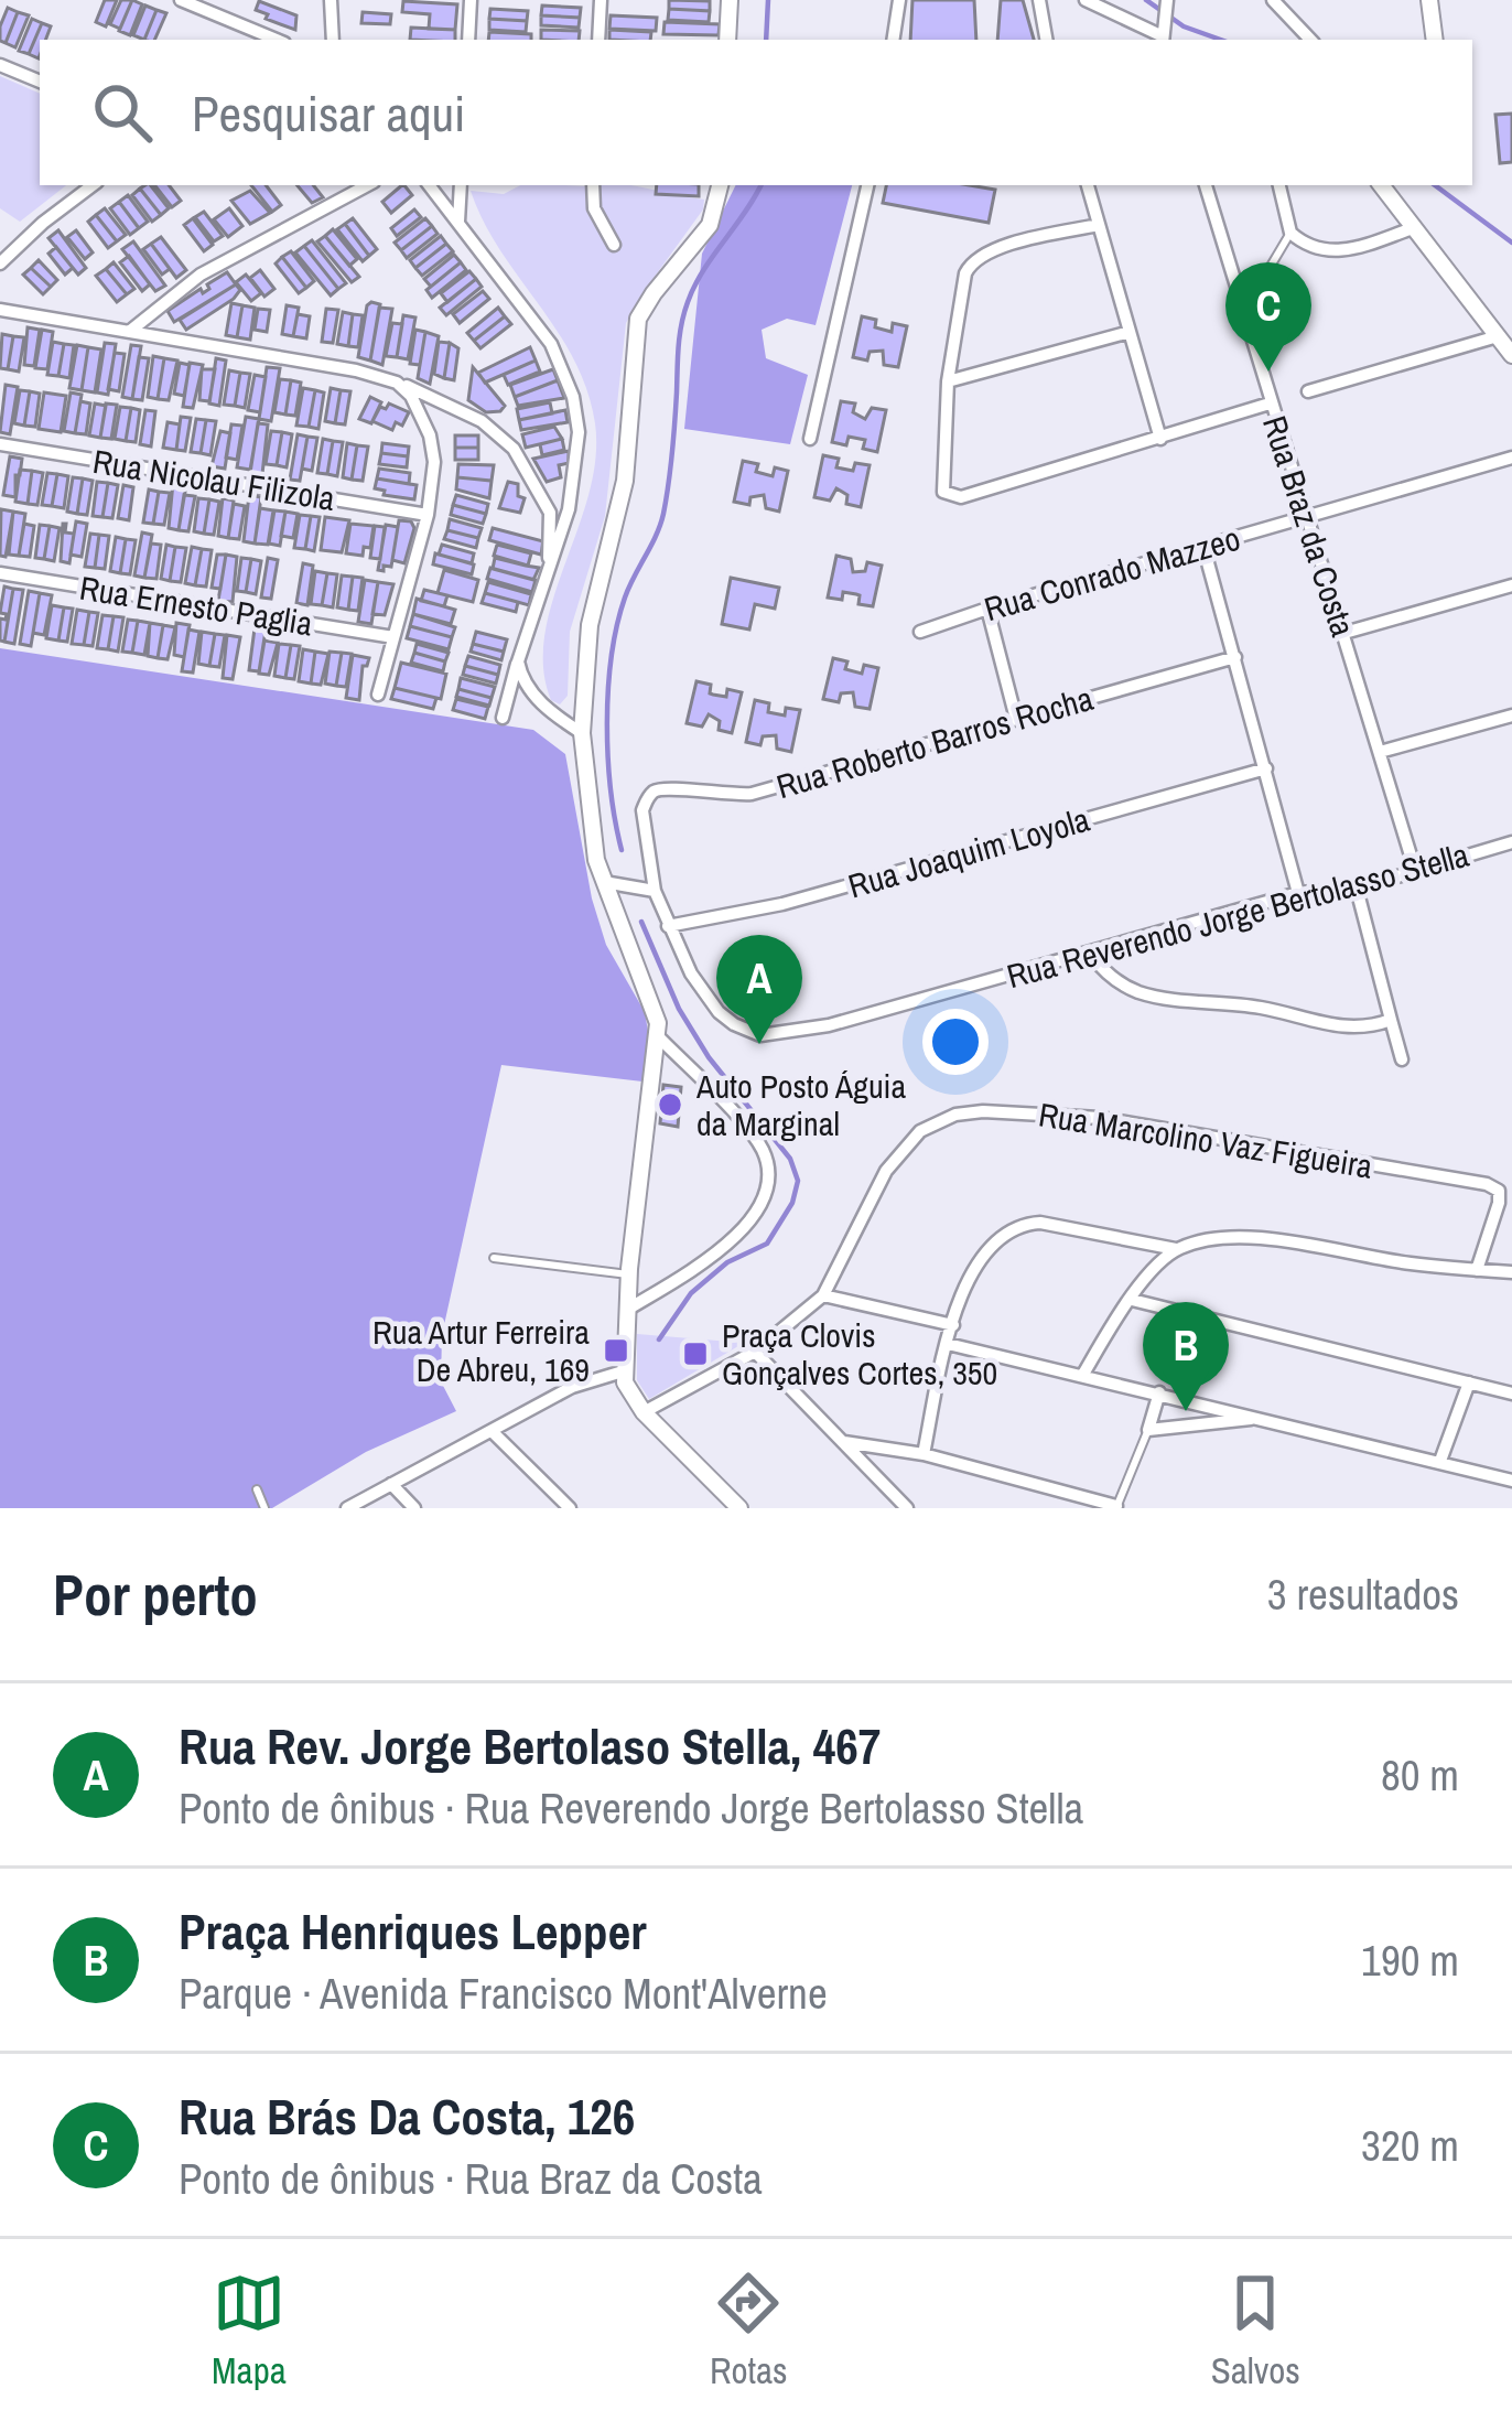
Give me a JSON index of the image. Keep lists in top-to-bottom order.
{
  "streets": {
    "street": [
      "Rua Nicolau Filizola",
      "Rua Braz da Costa",
      "Rua Conrado Mazzeo",
      "Rua Ernesto Paglia",
      "Rua Roberto Barros Rocha",
      "Rua Joaquim Loyola",
      "Rua Reverendo Jorge Bertolasso Stella",
      "Rua Marcolino Vaz Figueira"
    ]
  },
  "crossings": [
    ["Rua Braz da Costa", "Rua Conrado Mazzeo"],
    ["Rua Braz da Costa", "Rua Reverendo Jorge Bertolasso Stella"],
    ["Rua Roberto Barros Rocha", "Rua Reverendo Jorge Bertolasso Stella"],
    ["Rua Joaquim Loyola", "Rua Reverendo Jorge Bertolasso Stella"]
  ],
  "places": {
    "other": ["Auto Posto Águia da Marginal"],
    "transit": ["Rua Artur Ferreira De Abreu, 169", "Praça Clovis Gonçalves Cortes, 350"]
  },
  "page": {
    "search": "Pesquisar aqui",
    "pins": ["C", "A", "B"],
    "heading": ["Por perto", "3 resultados"],
    "list": [
      {
        "mark": "A",
        "name": "Rua Rev. Jorge Bertolaso Stella, 467",
        "note": "Ponto de ônibus · Rua Reverendo Jorge Bertolasso Stella",
        "value": "80 m"
      },
      {
        "mark": "B",
        "name": "Praça Henriques Lepper",
        "note": "Parque · Avenida Francisco Mont'Alverne",
        "value": "190 m"
      },
      {
        "mark": "C",
        "name": "Rua Brás Da Costa, 126",
        "note": "Ponto de ônibus · Rua Braz da Costa",
        "value": "320 m"
      }
    ],
    "nav": ["Mapa", "Rotas", "Salvos"]
  }
}
